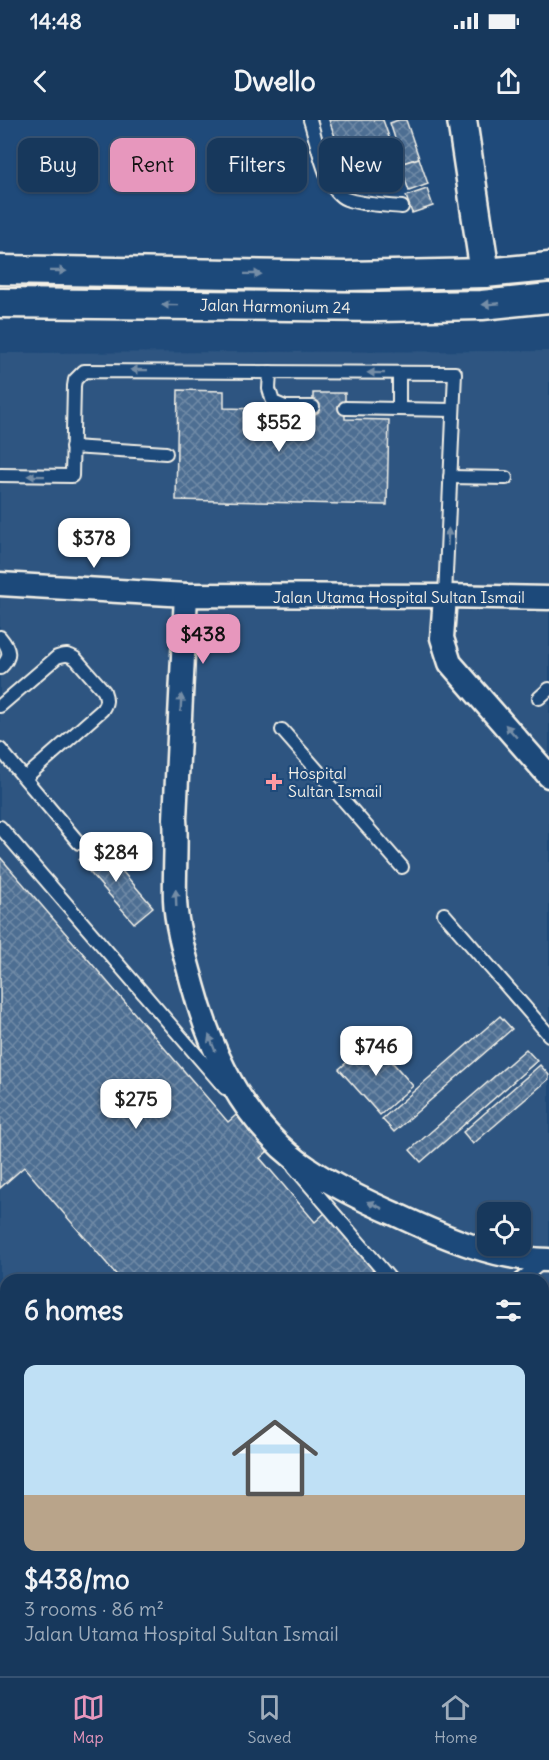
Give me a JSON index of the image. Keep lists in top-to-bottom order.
{
  "streets": {
    "street": ["Jalan Harmonium 24", "Jalan Utama Hospital Sultan Ismail"]
  },
  "places": {
    "health": ["Hospital Sultan Ismail"]
  },
  "page": {
    "status": "14:48",
    "header": "Dwello",
    "chip": [
      "Buy",
      "Rent",
      "Filters",
      "New"
    ],
    "price": [
      "$552",
      "$378",
      "$438",
      "$284",
      "$746",
      "$275"
    ],
    "heading": "6 homes",
    "list": [
      {
        "name": "$438/mo",
        "note": "3 rooms · 86 m² · Jalan Utama Hospital Sultan Ismail"
      }
    ],
    "tabs": ["Map", "Saved", "Home"]
  }
}
